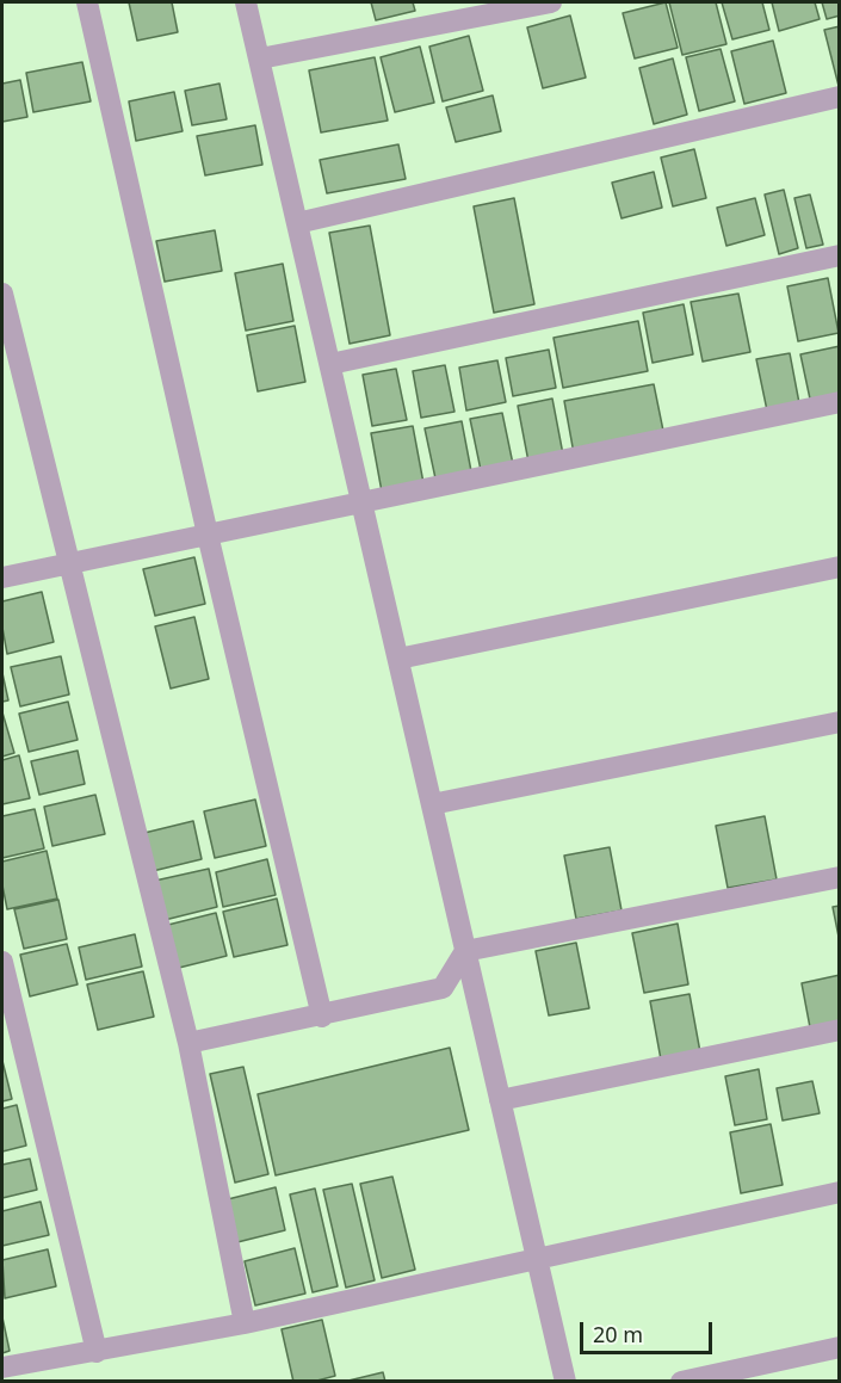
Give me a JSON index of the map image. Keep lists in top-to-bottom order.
{
  "scale_bar": "20 m"
}
